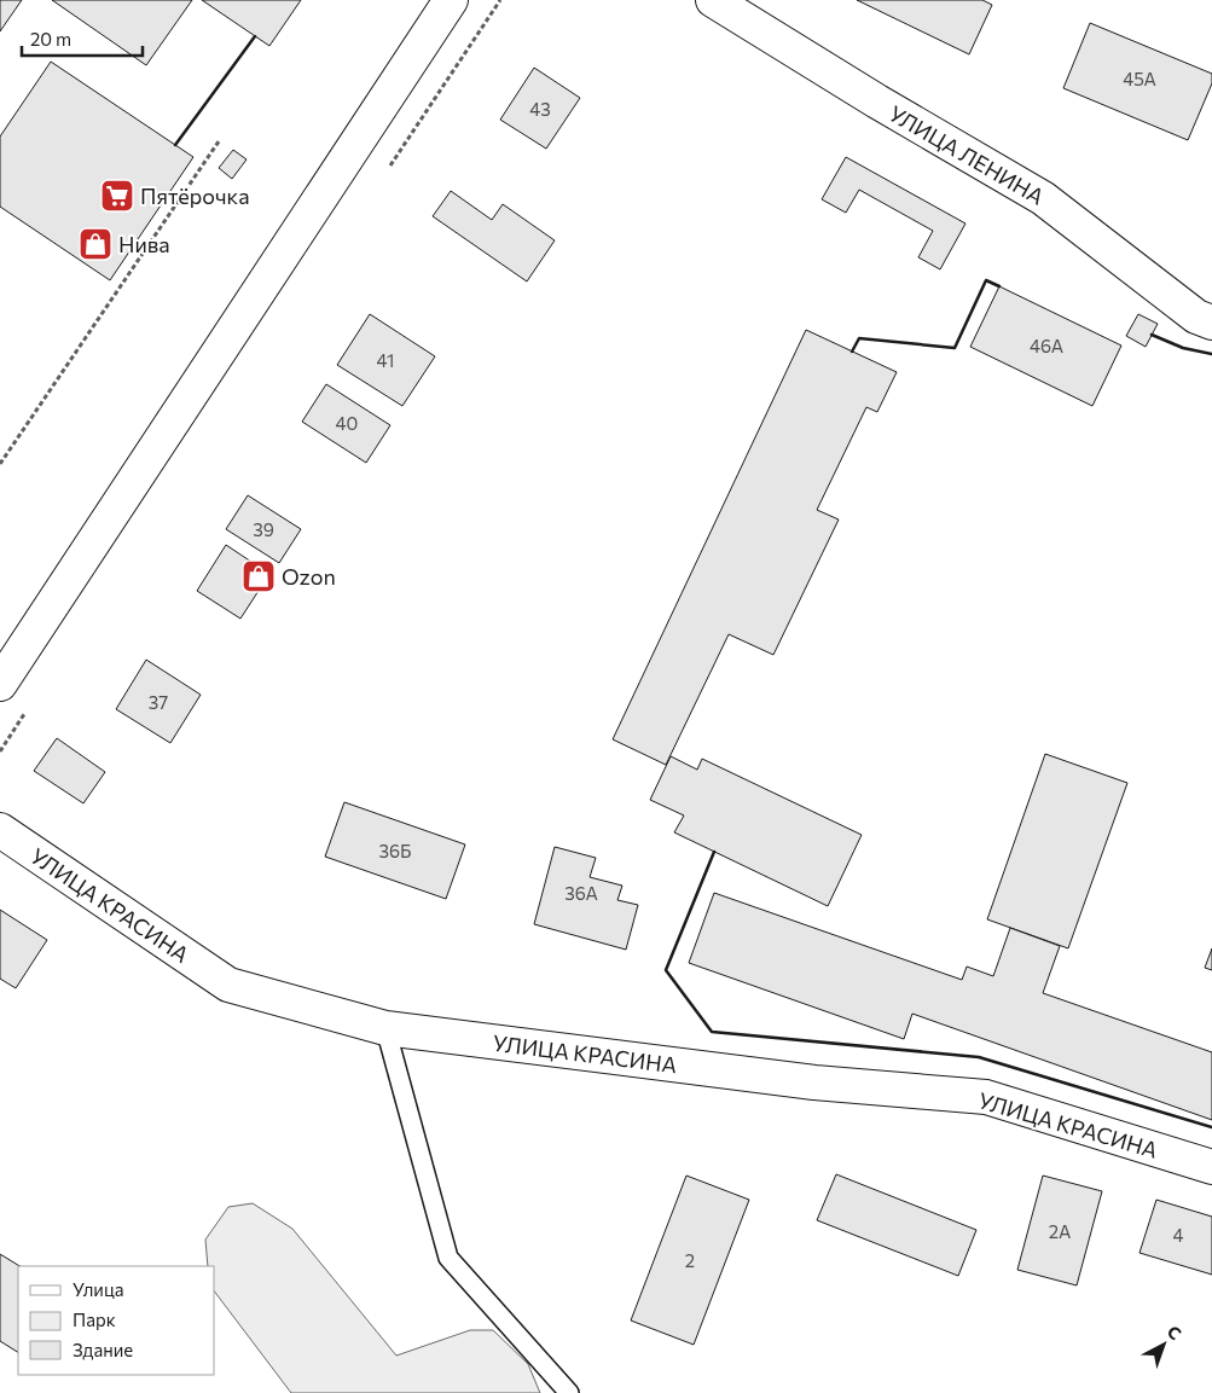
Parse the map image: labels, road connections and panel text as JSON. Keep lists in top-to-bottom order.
{
  "streets": {
    "street": ["УЛИЦА ЛЕНИНА", "УЛИЦА КРАСИНА"]
  },
  "places": {
    "supermarket": ["Пятёрочка"],
    "shop": ["Нива", "Ozon"]
  },
  "house_numbers": [
    "45А",
    "43",
    "46А",
    "41",
    "40",
    "39",
    "37",
    "36Б",
    "36А",
    "2А",
    "4",
    "2"
  ],
  "legend": ["Улица", "Парк", "Здание"],
  "scale_bar": "20 m",
  "north": "top right"
}
